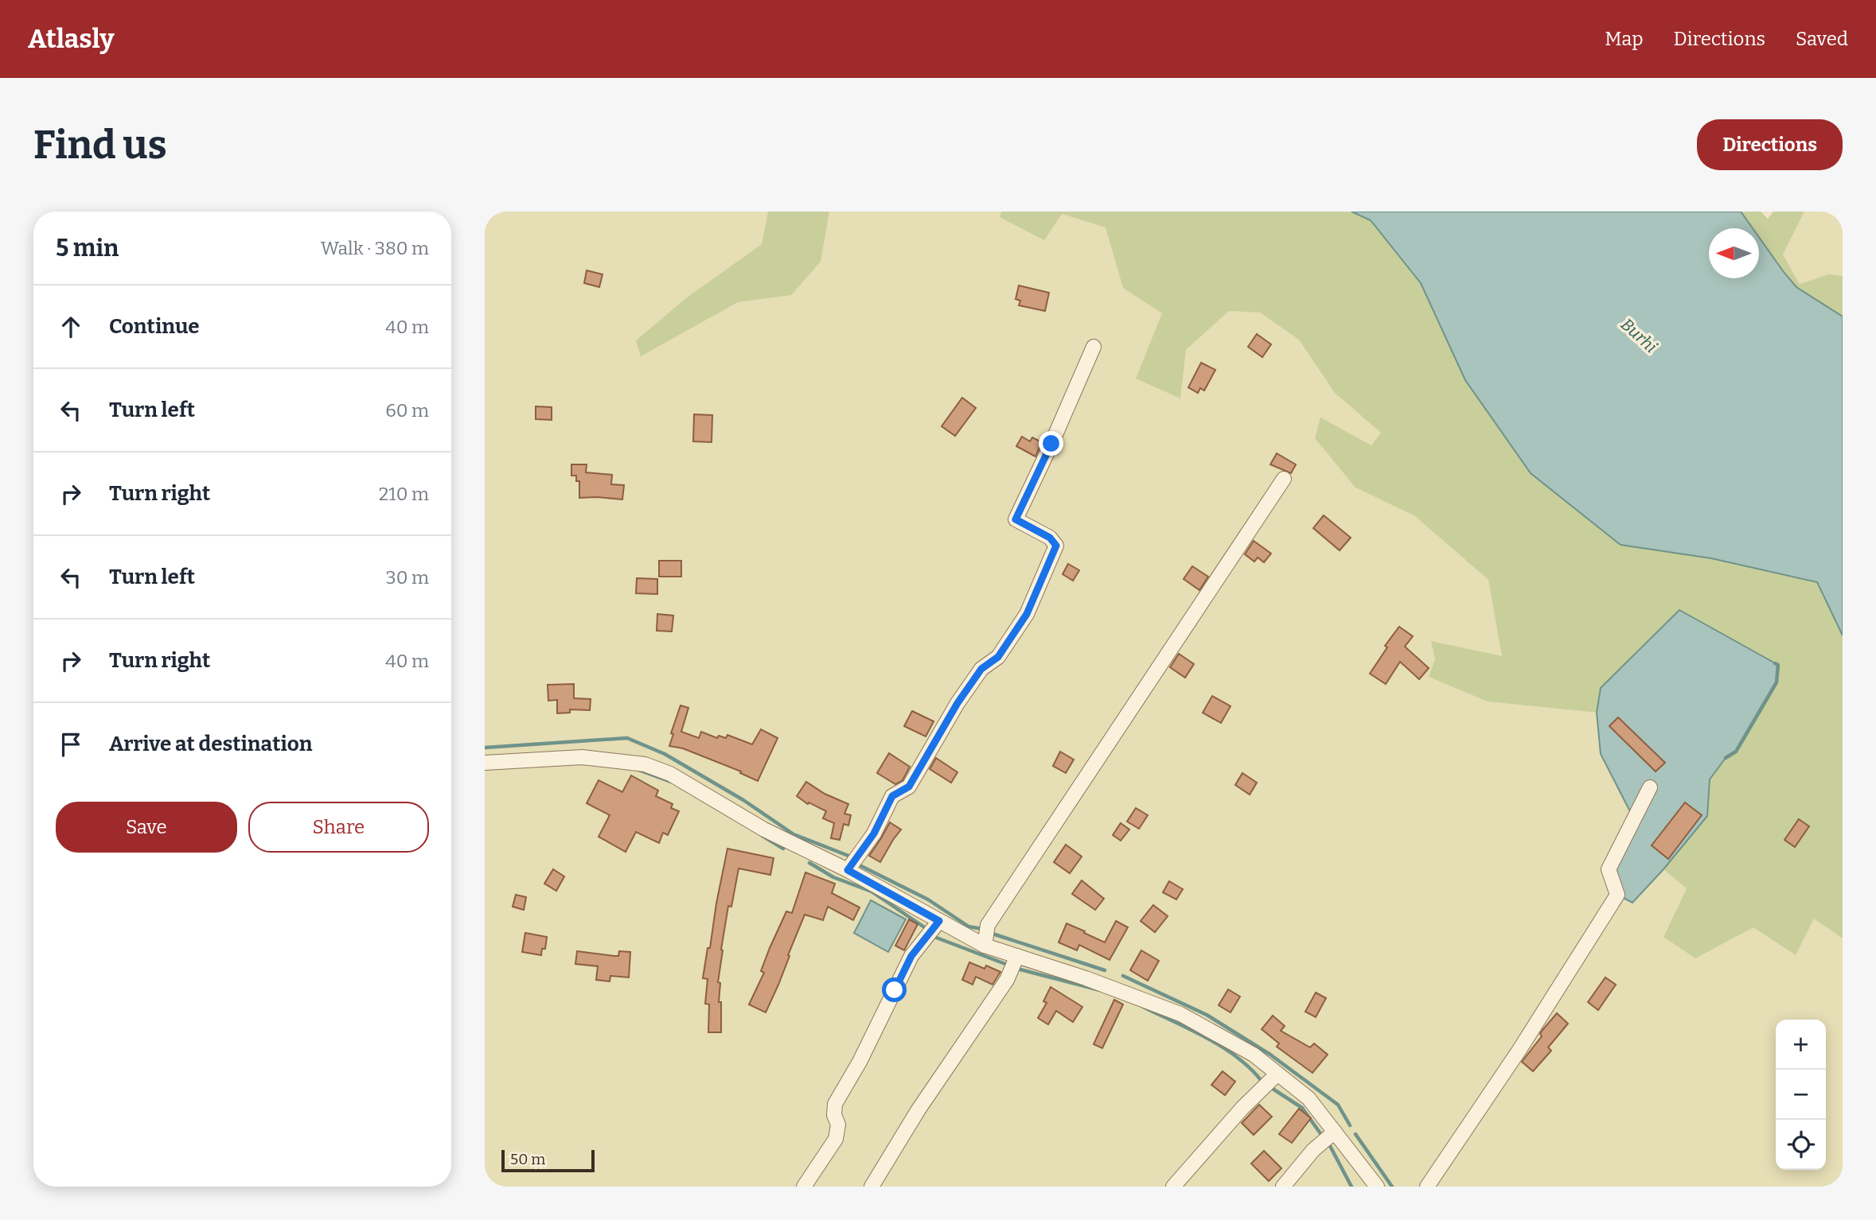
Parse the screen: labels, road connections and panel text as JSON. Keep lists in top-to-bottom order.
{
  "water": ["Burhi"],
  "scale_bar": "50 m",
  "north": "left",
  "page": {
    "header": "Atlasly",
    "nav": ["Map", "Directions", "Saved"],
    "buttons": [
      "Directions",
      ["Save", "Share"]
    ],
    "title": "Find us",
    "heading": ["5 min", "Walk · 380 m"],
    "list": [
      ["Continue", "40 m"],
      ["Turn left", "60 m"],
      ["Turn right", "210 m"],
      ["Turn left", "30 m"],
      ["Turn right", "40 m"],
      "Arrive at destination"
    ],
    "map_buttons": ["+", "−"],
    "scale": "50 m"
  }
}
